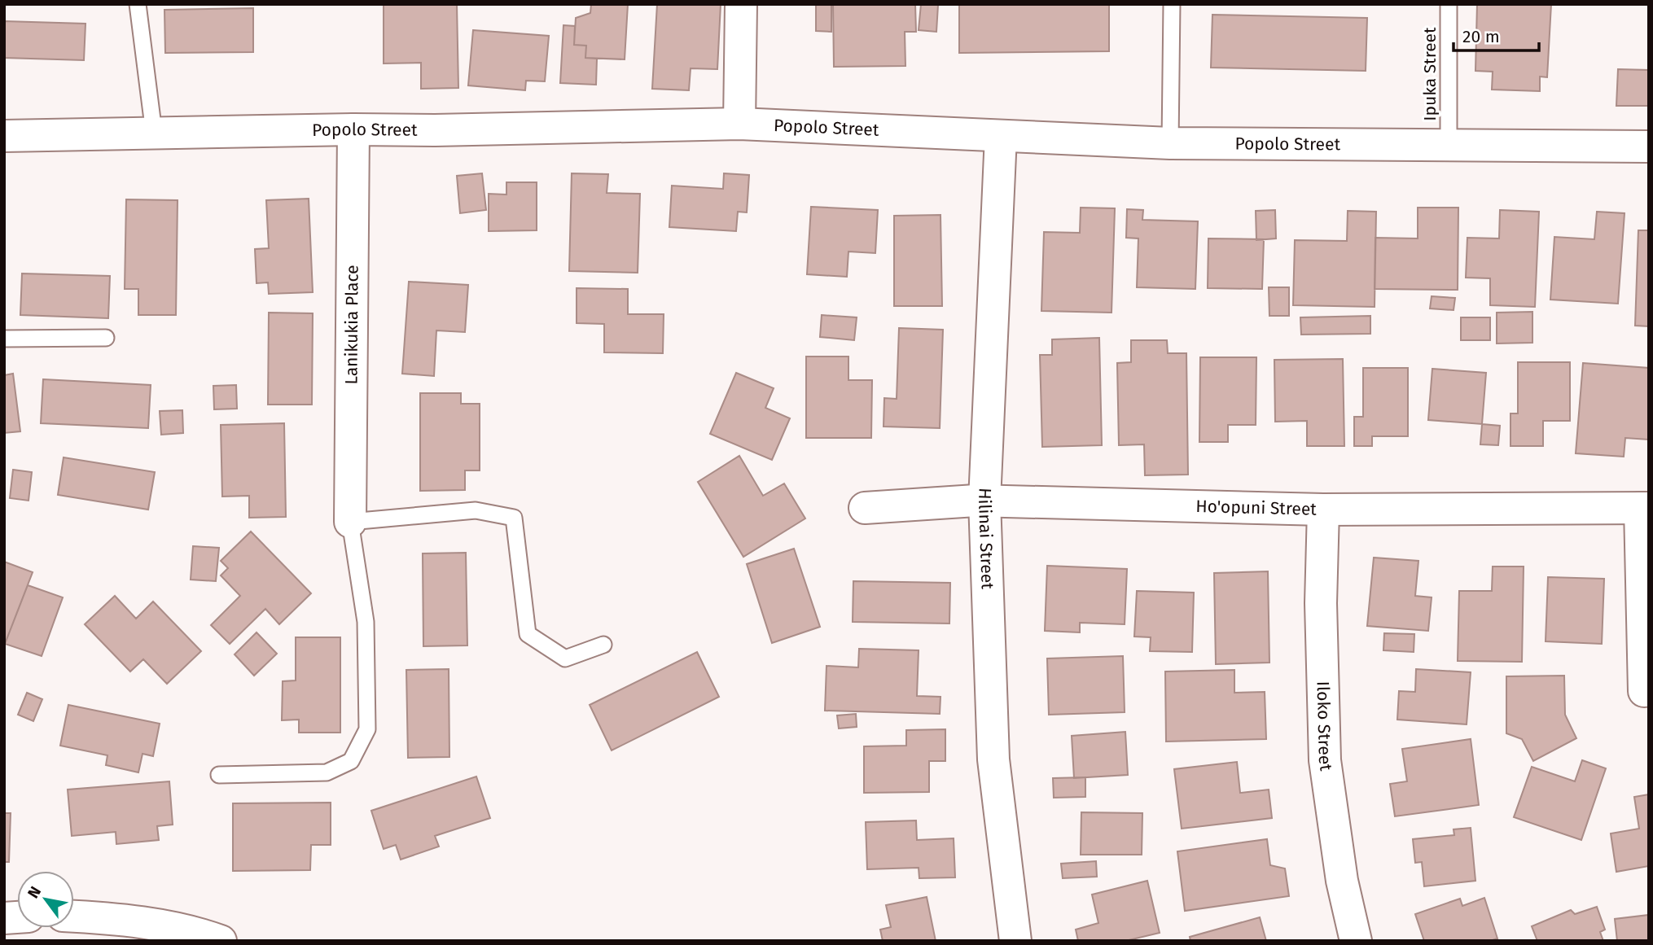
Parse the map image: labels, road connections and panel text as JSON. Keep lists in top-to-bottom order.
{
  "streets": {
    "street": [
      "Popolo Street",
      "Lanikukia Place",
      "Ho'opuni Street",
      "Hilinai Street",
      "Iloko Street"
    ],
    "lane": ["Ipuka Street"]
  },
  "crossings": [
    ["Ipuka Street", "Popolo Street"],
    ["Popolo Street", "Lanikukia Place"],
    ["Popolo Street", "Hilinai Street"],
    ["Ho'opuni Street", "Hilinai Street"],
    ["Ho'opuni Street", "Iloko Street"]
  ],
  "scale_bar": "20 m",
  "north": "top left"
}
